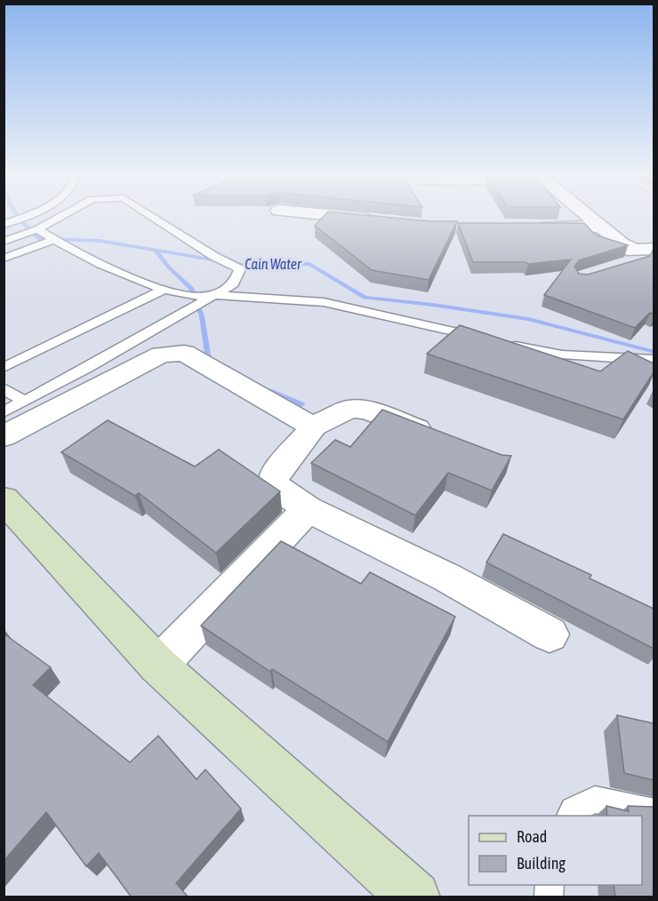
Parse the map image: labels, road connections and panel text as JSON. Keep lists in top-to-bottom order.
{
  "water": ["Cain Water"],
  "legend": ["Road", "Building"]
}
